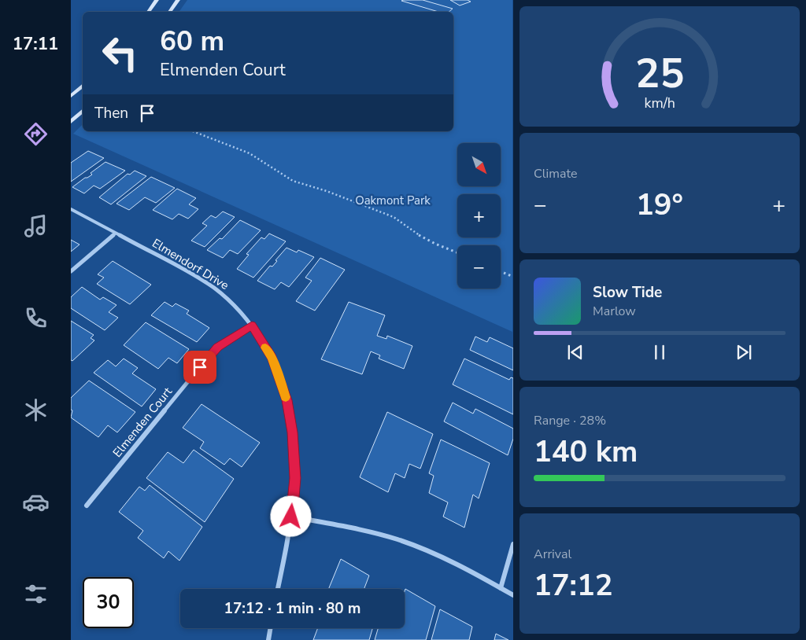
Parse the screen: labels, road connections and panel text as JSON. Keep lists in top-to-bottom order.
{
  "streets": {
    "street": ["Elmendorf Drive", "Elmenden Court"]
  },
  "crossings": [
    ["Elmendorf Drive", "Elmenden Court"]
  ],
  "parks": ["Oakmont Park"],
  "north": "bottom right",
  "page": {
    "tabs": "17:11",
    "turn": ["60 m", "Elmenden Court"],
    "then": "Then",
    "tile": [
      "Climate",
      ["Range · 28%", "140 km"],
      ["Arrival", "17:12"]
    ],
    "map_buttons": ["+", "−"],
    "heat": ["−", "19°", "+"],
    "song": ["Slow Tide", "Marlow"],
    "limit": "30",
    "trip": "17:12 · 1 min · 80 m",
    "gauge": ["25", "km/h"]
  }
}
